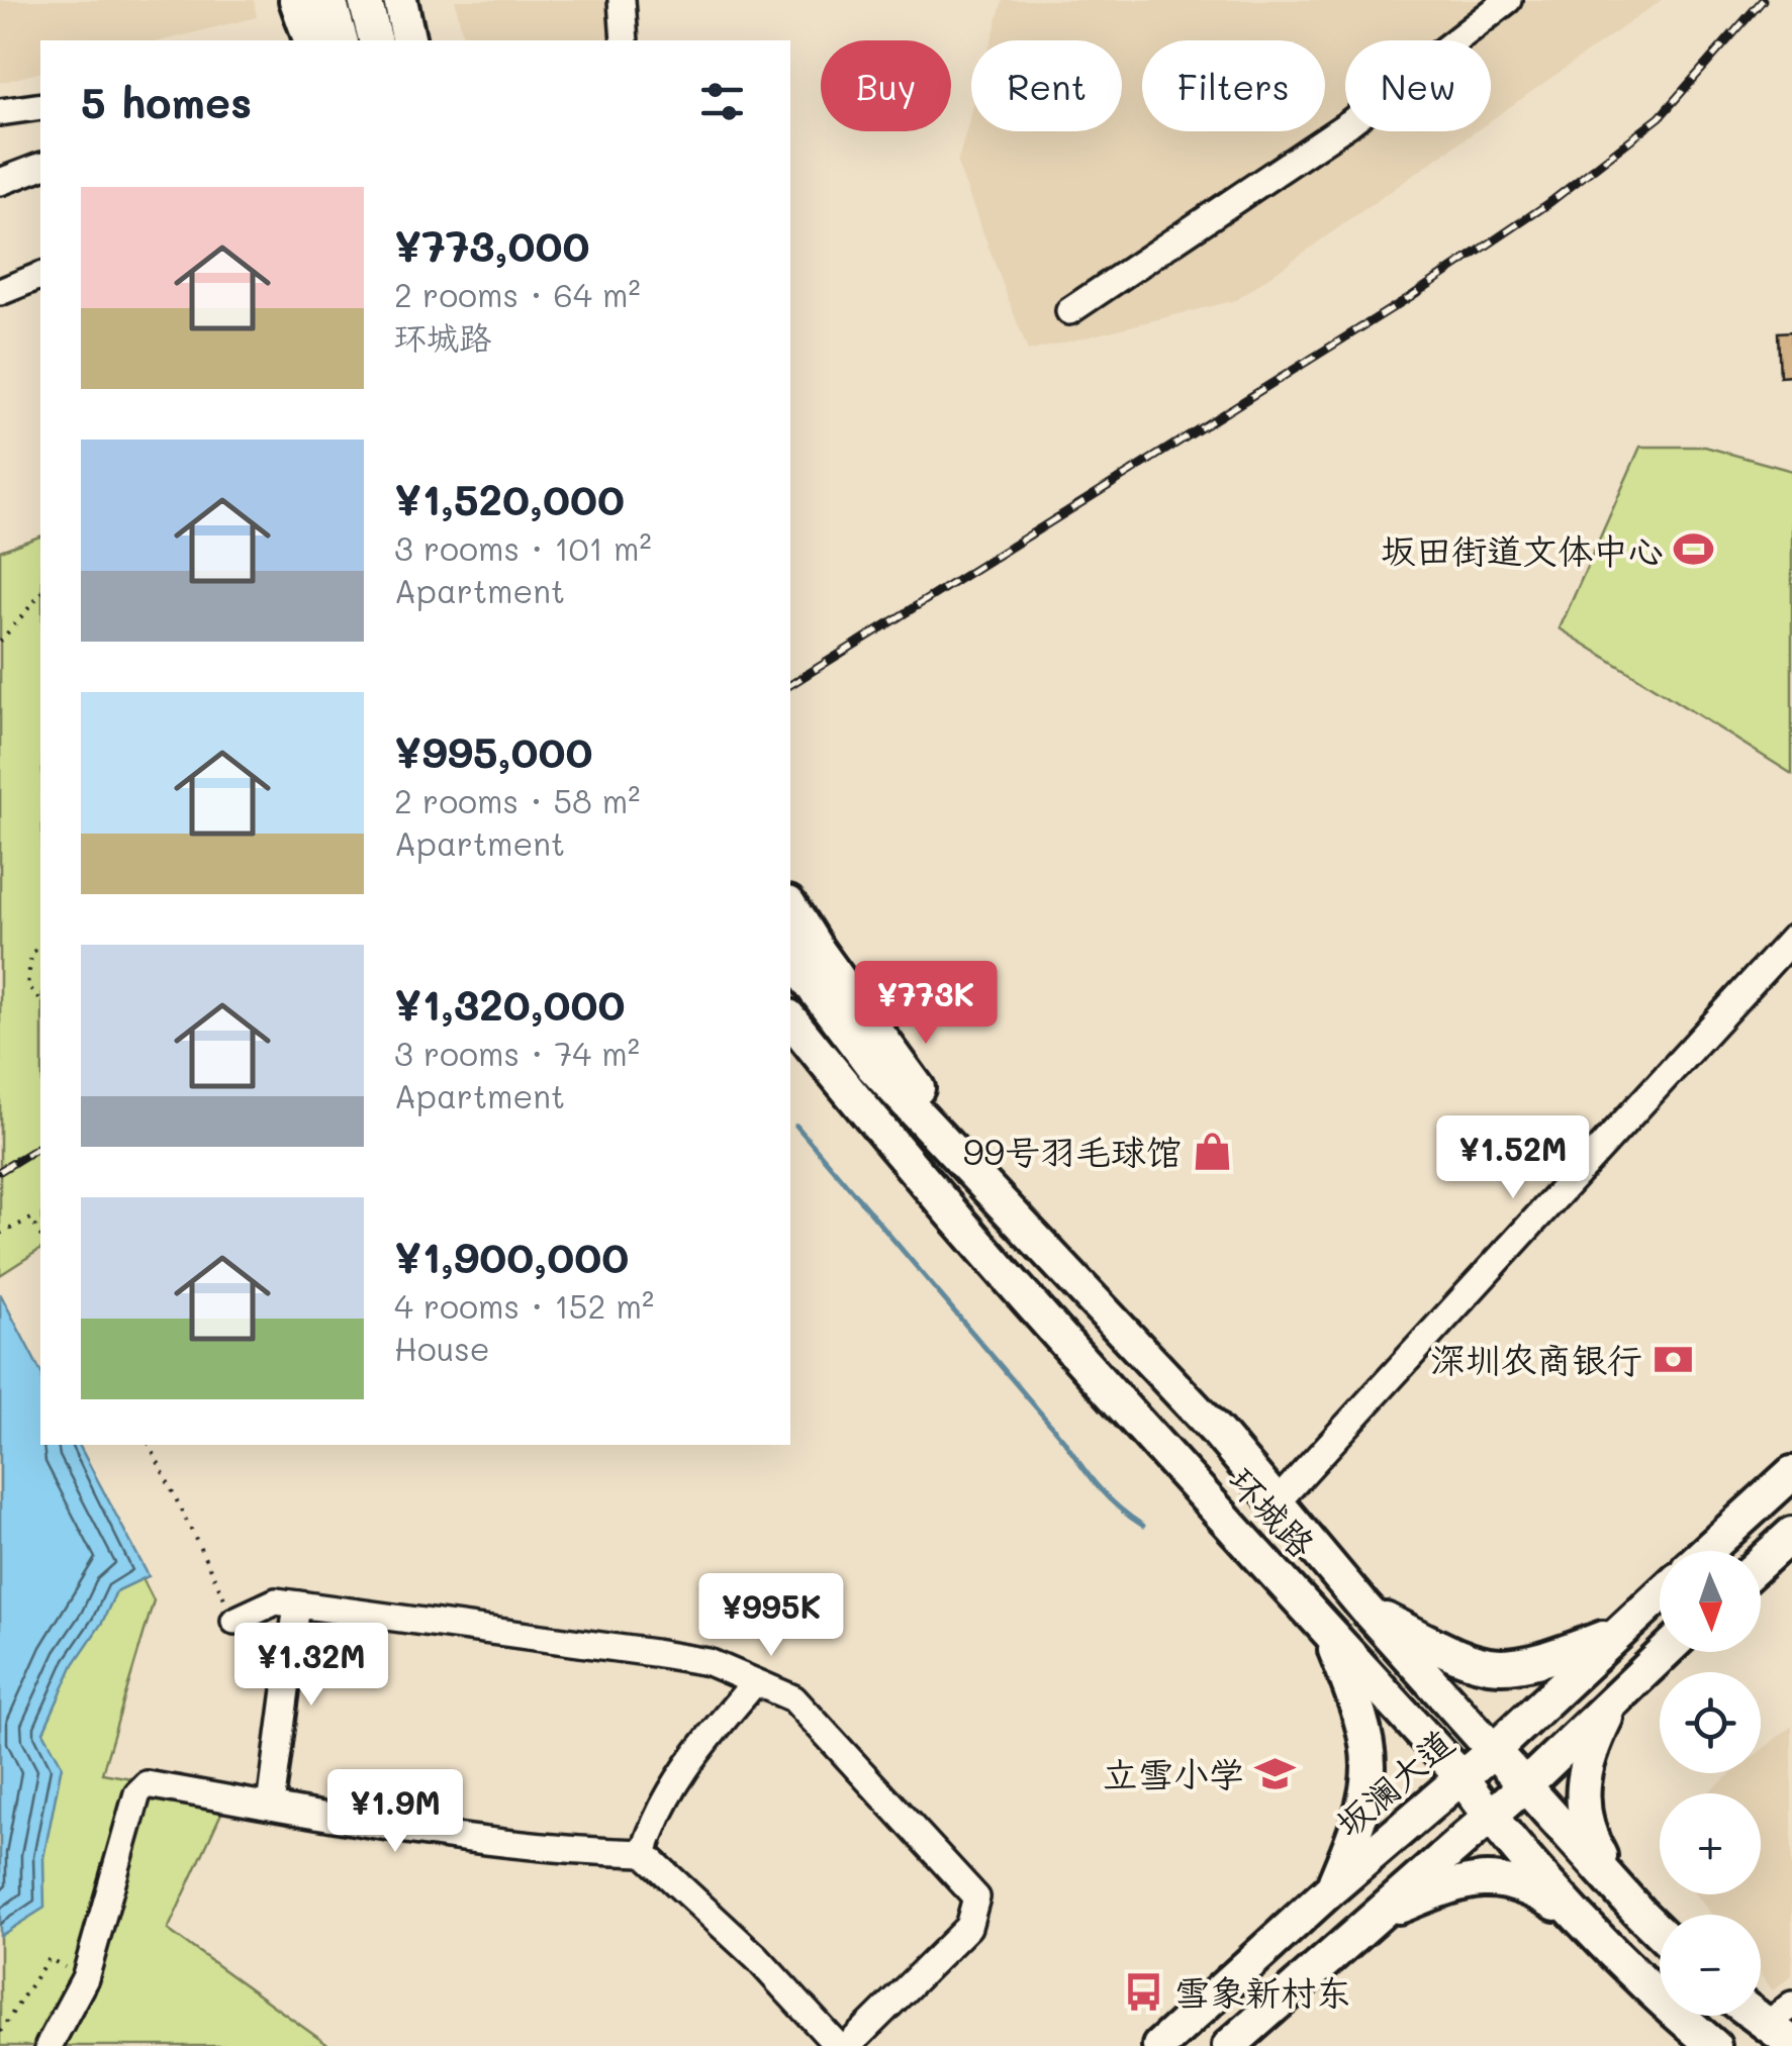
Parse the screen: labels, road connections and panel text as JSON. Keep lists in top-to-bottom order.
{
  "streets": {
    "main road": ["环城路", "坂澜大道"]
  },
  "crossings": [
    ["环城路", "坂澜大道"]
  ],
  "places": {
    "sports": ["坂田街道文体中心"],
    "shop": ["99号羽毛球馆"],
    "bank": ["深圳农商银行"],
    "school or university": ["立雪小学"],
    "bus stop": ["雪象新村东"]
  },
  "north": "bottom",
  "page": {
    "chip": [
      "Buy",
      "Rent",
      "Filters",
      "New"
    ],
    "heading": "5 homes",
    "list": [
      {
        "name": "¥773,000",
        "note": "2 rooms · 64 m² · 环城路"
      },
      {
        "name": "¥1,520,000",
        "note": "3 rooms · 101 m² · Apartment"
      },
      {
        "name": "¥995,000",
        "note": "2 rooms · 58 m² · Apartment"
      },
      {
        "name": "¥1,320,000",
        "note": "3 rooms · 74 m² · Apartment"
      },
      {
        "name": "¥1,900,000",
        "note": "4 rooms · 152 m² · House"
      }
    ],
    "price": [
      "¥773K",
      "¥1.52M",
      "¥995K",
      "¥1.32M",
      "¥1.9M"
    ],
    "map_buttons": ["+", "−"]
  }
}
